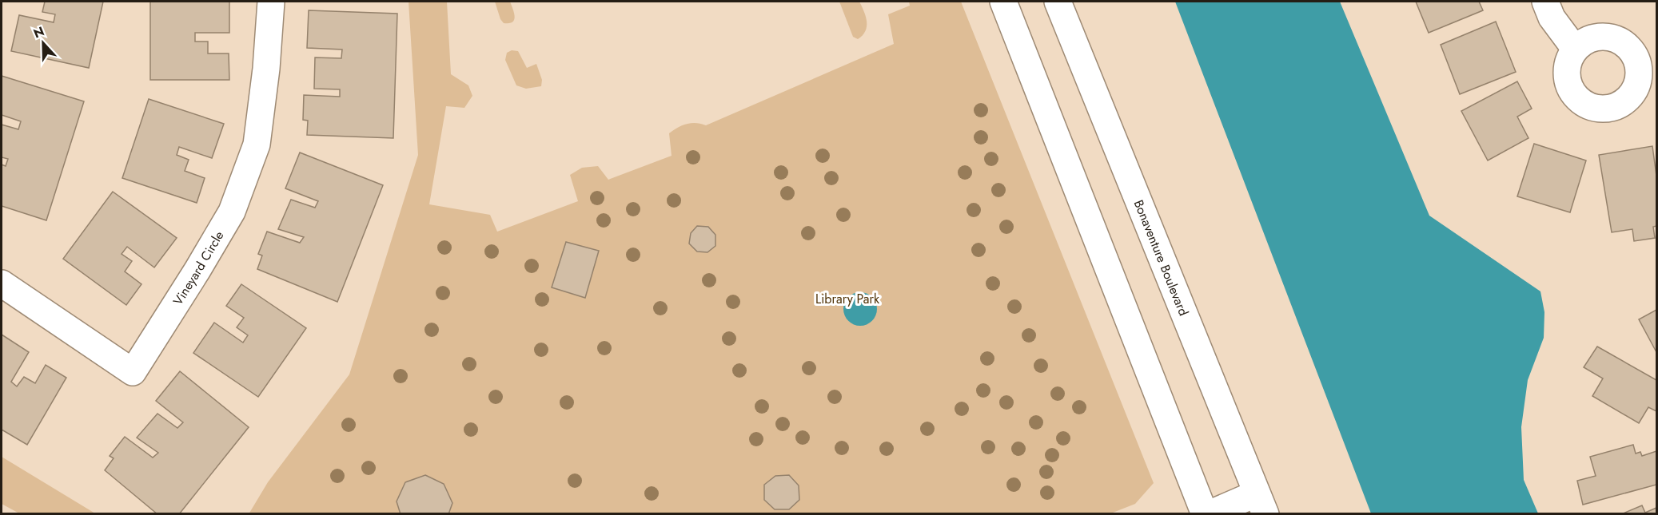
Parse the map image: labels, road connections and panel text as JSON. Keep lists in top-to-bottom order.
{
  "streets": {
    "main road": ["Bonaventure Boulevard", "Vineyard Circle"]
  },
  "parks": ["Library Park"],
  "north": "top"
}
